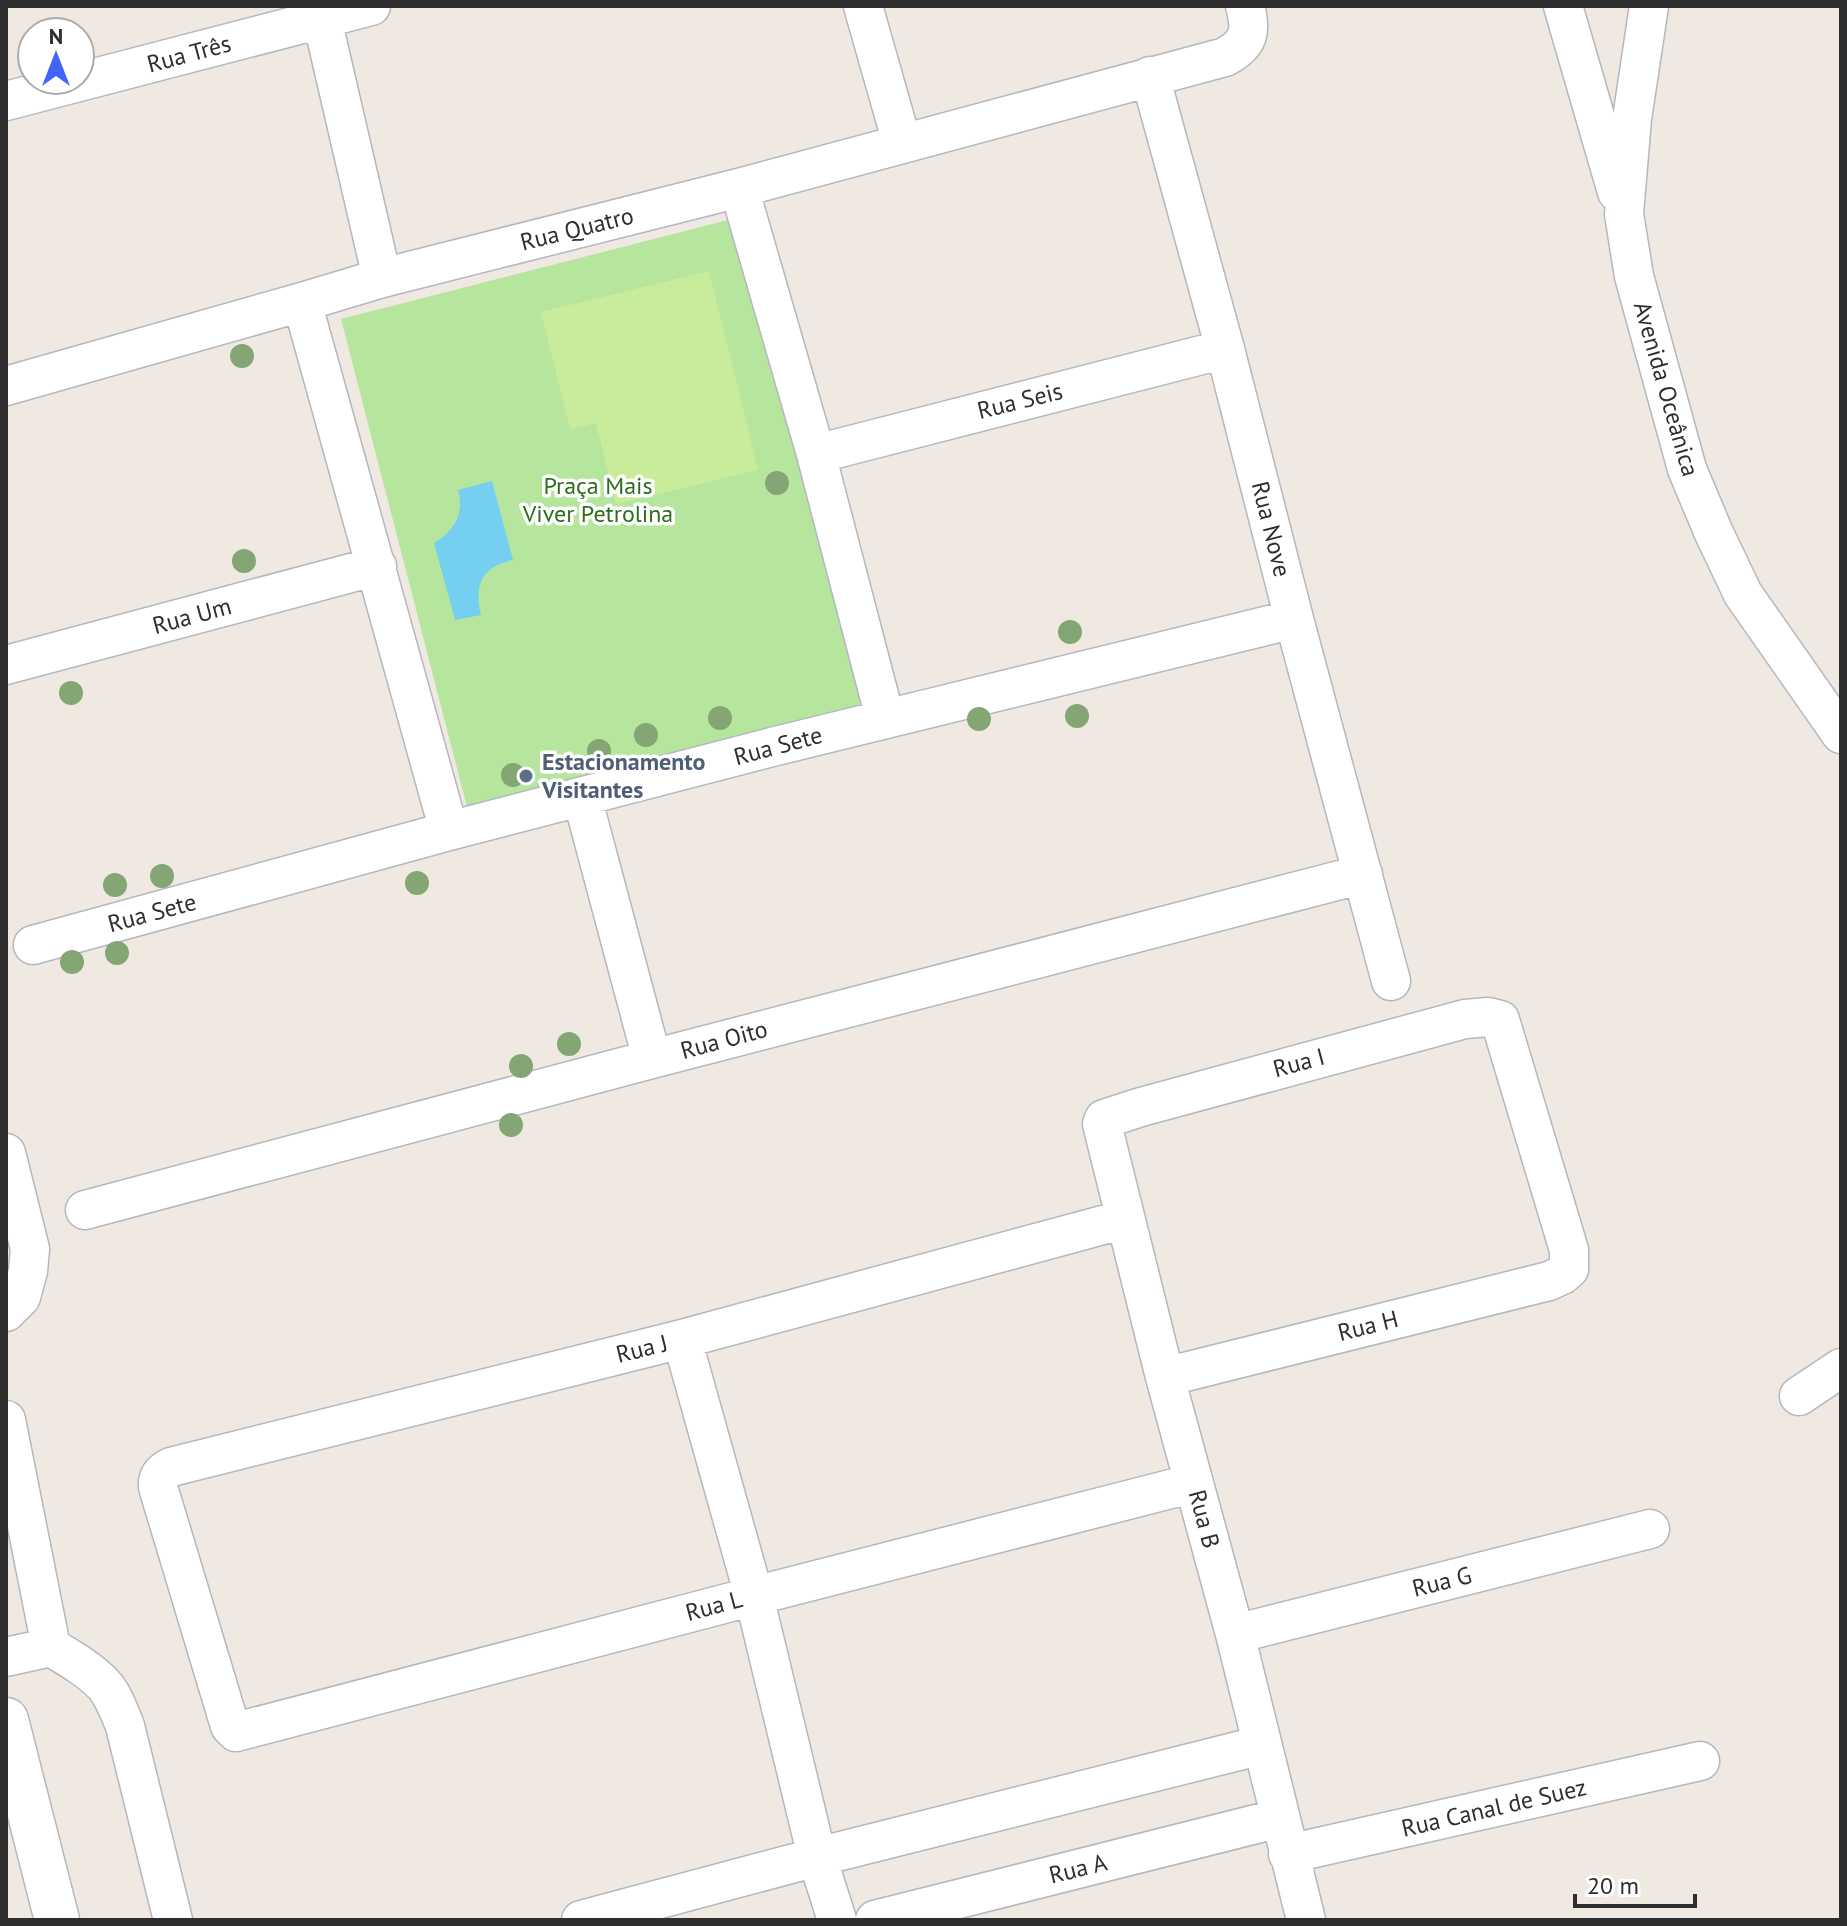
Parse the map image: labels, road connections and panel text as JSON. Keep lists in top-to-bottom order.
{
  "streets": {
    "street": [
      "Rua Três",
      "Rua Quatro",
      "Avenida Oceânica",
      "Rua Seis",
      "Rua Nove",
      "Rua Um",
      "Rua Sete",
      "Rua Oito",
      "Rua I",
      "Rua H",
      "Rua J",
      "Rua B",
      "Rua G",
      "Rua L",
      "Rua Canal de Suez",
      "Rua A"
    ]
  },
  "crossings": [
    ["Rua Quatro", "Rua Nove"],
    ["Rua Seis", "Rua Nove"],
    ["Rua Nove", "Rua Sete"],
    ["Rua Nove", "Rua Oito"],
    ["Rua I", "Rua H"],
    ["Rua I", "Rua B"],
    ["Rua H", "Rua B"],
    ["Rua J", "Rua B"],
    ["Rua J", "Rua L"],
    ["Rua B", "Rua G"],
    ["Rua B", "Rua L"],
    ["Rua B", "Rua Canal de Suez"],
    ["Rua B", "Rua A"],
    ["Rua Canal de Suez", "Rua A"]
  ],
  "parks": ["Praça Mais Viver Petrolina"],
  "places": ["Estacionamento Visitantes"],
  "scale_bar": "20 m",
  "north": "top"
}
